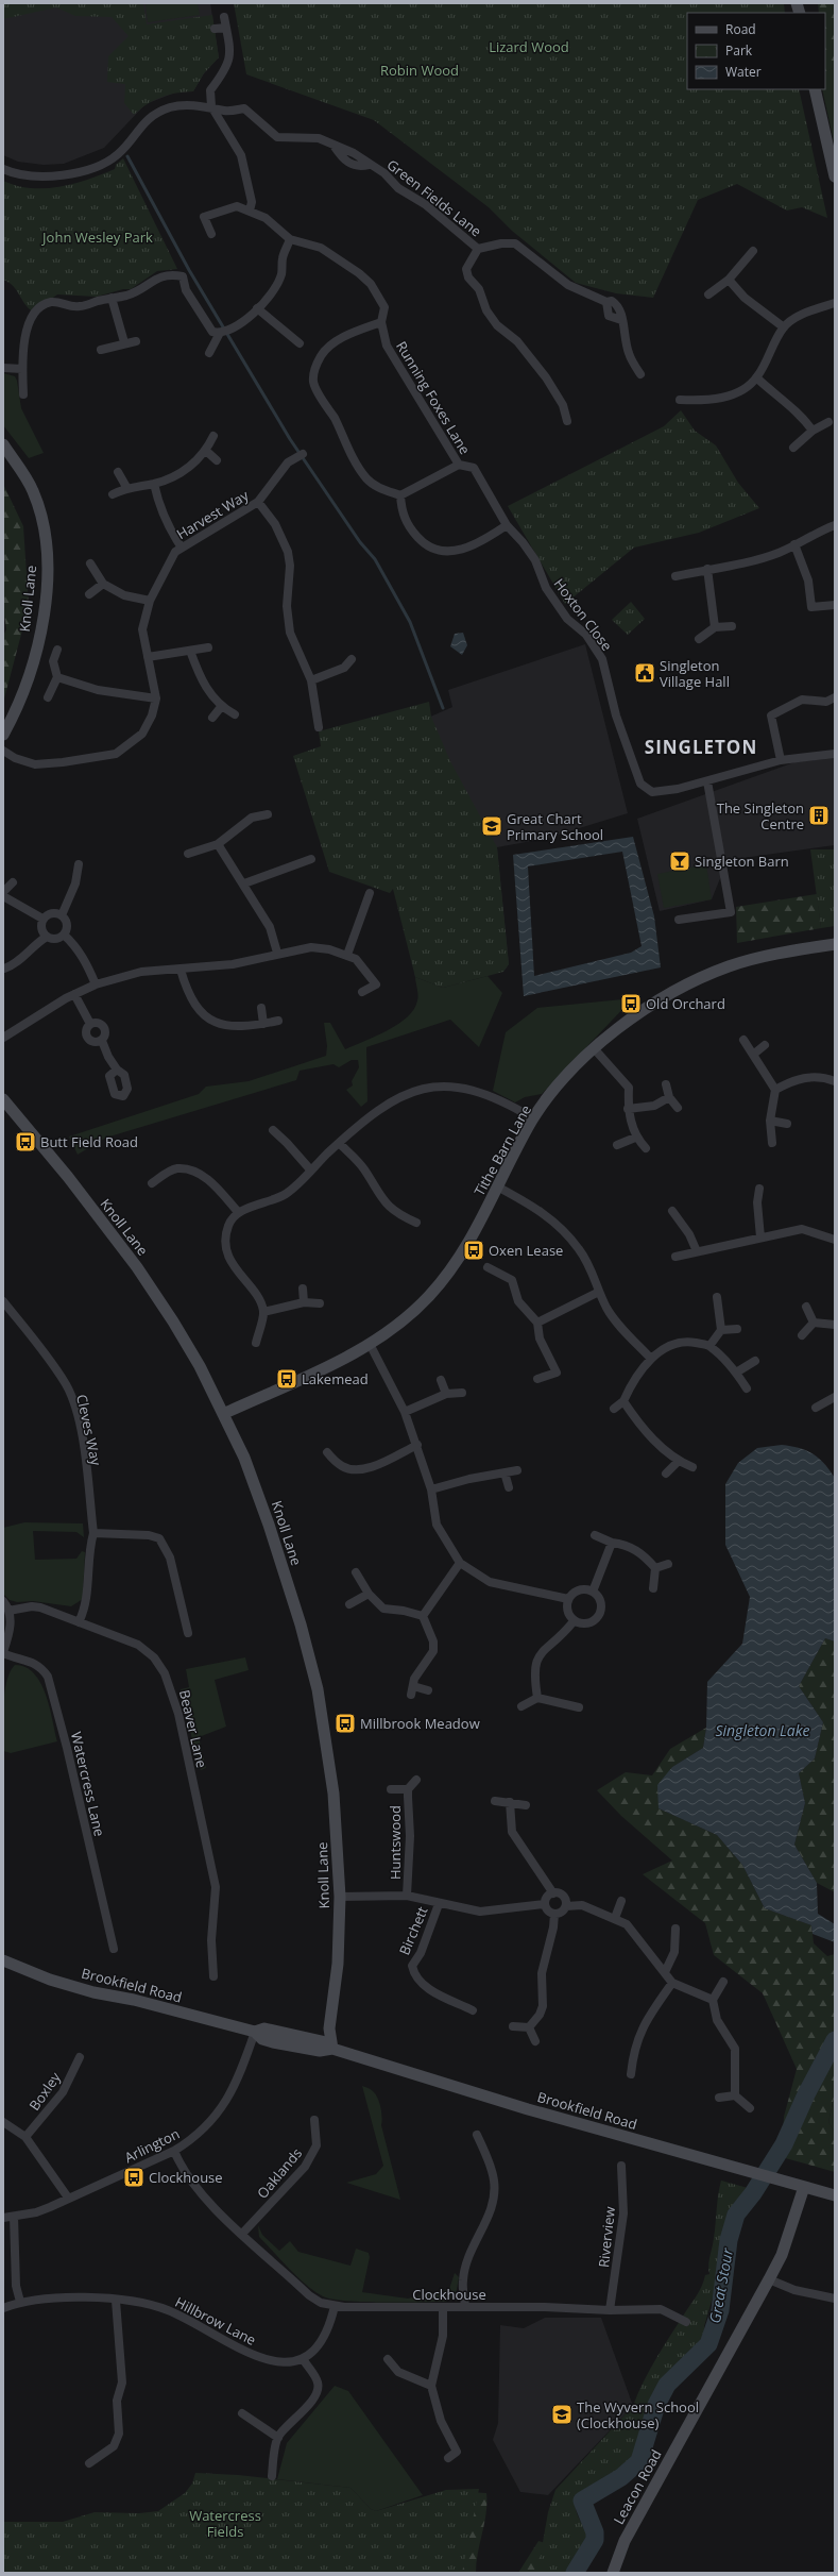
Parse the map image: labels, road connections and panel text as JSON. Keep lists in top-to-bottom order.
{
  "streets": {
    "street": [
      "Green Fields Lane",
      "Running Foxes Lane",
      "Harvest Way",
      "Knoll Lane",
      "Hoxton Close",
      "Tithe Barn Lane",
      "Cleves Way",
      "Beaver Lane",
      "Watercress Lane",
      "Huntswood",
      "Birchett",
      "Brookfield Road",
      "Boxley",
      "Arlington",
      "Oaklands",
      "Riverview",
      "Clockhouse",
      "Hillbrow Lane",
      "Leacon Road"
    ]
  },
  "crossings": [
    ["Running Foxes Lane", "Hoxton Close"],
    ["Knoll Lane", "Tithe Barn Lane"],
    ["Knoll Lane", "Brookfield Road"],
    ["Cleves Way", "Beaver Lane"],
    ["Brookfield Road", "Arlington"],
    ["Brookfield Road", "Leacon Road"],
    ["Arlington", "Clockhouse"],
    ["Oaklands", "Clockhouse"],
    ["Riverview", "Clockhouse"]
  ],
  "districts": ["SINGLETON"],
  "water": ["Singleton Lake", "Great Stour"],
  "parks": [
    "Lizard Wood",
    "Robin Wood",
    "John Wesley Park",
    "Watercress Fields"
  ],
  "places": {
    "public building": ["Singleton Village Hall"],
    "building": ["The Singleton Centre"],
    "school or university": ["Great Chart Primary School", "The Wyvern School (Clockhouse)"],
    "bar": ["Singleton Barn"],
    "bus stop": [
      "Old Orchard",
      "Butt Field Road",
      "Oxen Lease",
      "Lakemead",
      "Millbrook Meadow",
      "Clockhouse"
    ]
  },
  "legend": ["Road", "Park", "Water"]
}
